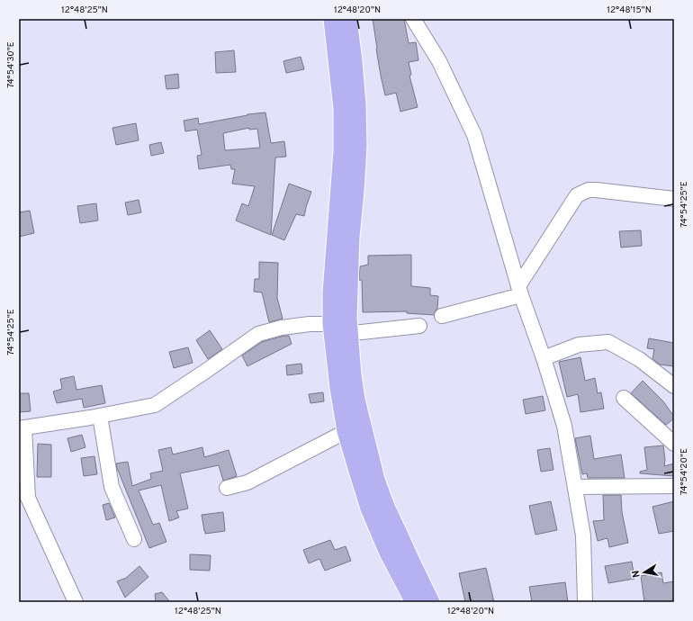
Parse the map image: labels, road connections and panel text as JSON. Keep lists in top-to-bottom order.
{
  "north": "left",
  "coordinates": [
    "12°48'25\"N",
    "12°48'20\"N",
    "12°48'15\"N",
    "74°54'30\"E",
    "74°54'25\"E",
    "74°54'20\"E"
  ]
}
